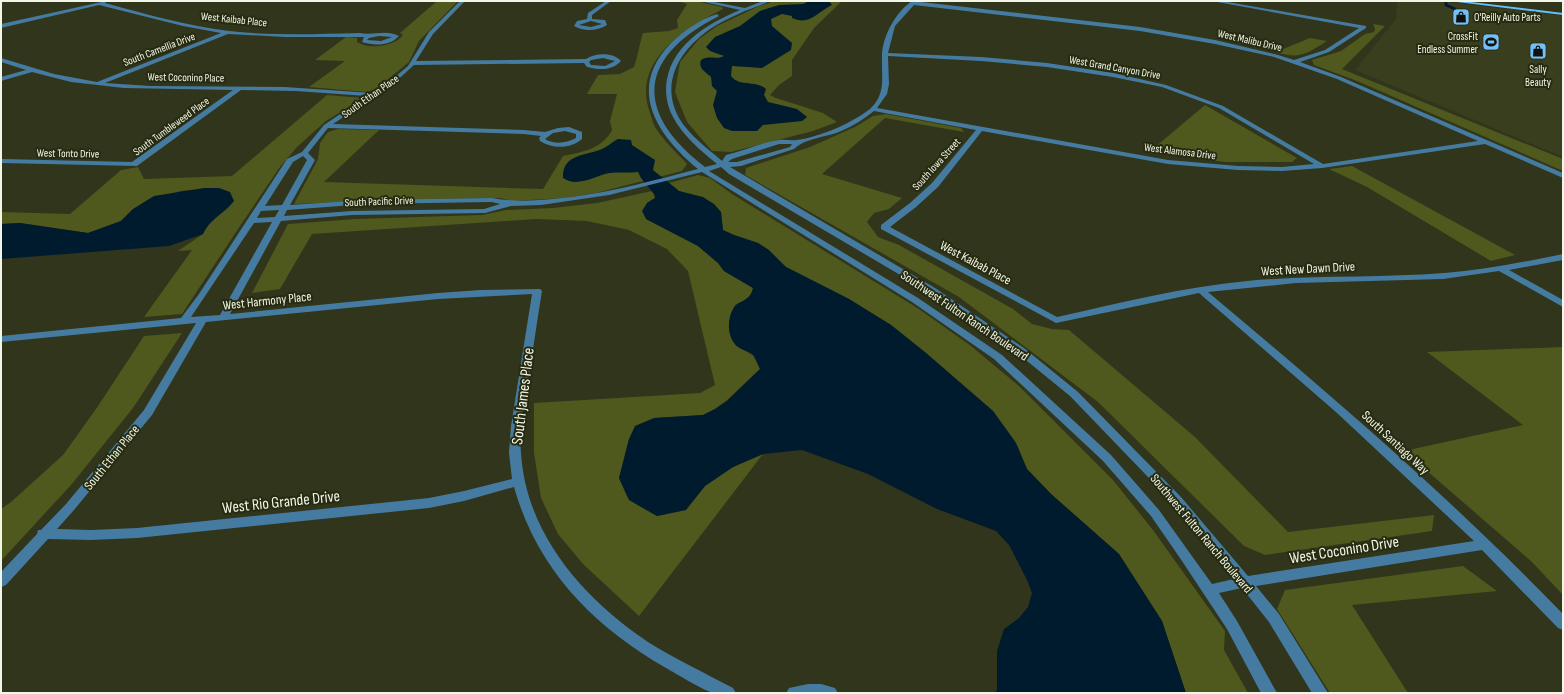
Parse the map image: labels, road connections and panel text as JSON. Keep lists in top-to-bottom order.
{
  "streets": {
    "street": [
      "West Kaibab Place",
      "West Malibu Drive",
      "South Camellia Drive",
      "West Grand Canyon Drive",
      "West Coconino Place",
      "South Ethan Place",
      "South Tumbleweed Place",
      "West Alamosa Drive",
      "West Tonto Drive",
      "South Iowa Street",
      "South Pacific Drive",
      "West New Dawn Drive",
      "West Harmony Place",
      "Southwest Fulton Ranch Boulevard",
      "South James Place",
      "South Santiago Way",
      "West Rio Grande Drive",
      "West Coconino Drive"
    ]
  },
  "crossings": [
    ["West Kaibab Place", "South Camellia Drive"],
    ["West Kaibab Place", "South Iowa Street"],
    ["West Kaibab Place", "West New Dawn Drive"],
    ["West Malibu Drive", "West Alamosa Drive"],
    ["West Malibu Drive", "South Pacific Drive"],
    ["South Camellia Drive", "West Coconino Place"],
    ["West Grand Canyon Drive", "West Alamosa Drive"],
    ["West Grand Canyon Drive", "South Pacific Drive"],
    ["West Coconino Place", "South Ethan Place"],
    ["West Coconino Place", "South Tumbleweed Place"],
    ["South Ethan Place", "South Pacific Drive"],
    ["South Ethan Place", "West Harmony Place"],
    ["South Ethan Place", "West Rio Grande Drive"],
    ["South Tumbleweed Place", "West Tonto Drive"],
    ["West Alamosa Drive", "South Iowa Street"],
    ["West Alamosa Drive", "South Pacific Drive"],
    ["South Pacific Drive", "Southwest Fulton Ranch Boulevard"],
    ["West New Dawn Drive", "South Santiago Way"],
    ["West Harmony Place", "South James Place"],
    ["Southwest Fulton Ranch Boulevard", "West Coconino Drive"],
    ["South James Place", "West Rio Grande Drive"],
    ["South Santiago Way", "West Coconino Drive"]
  ],
  "places": {
    "shop": ["O'Reilly Auto Parts", "Sally Beauty"],
    "sports": ["CrossFit Endless Summer"]
  }
}
